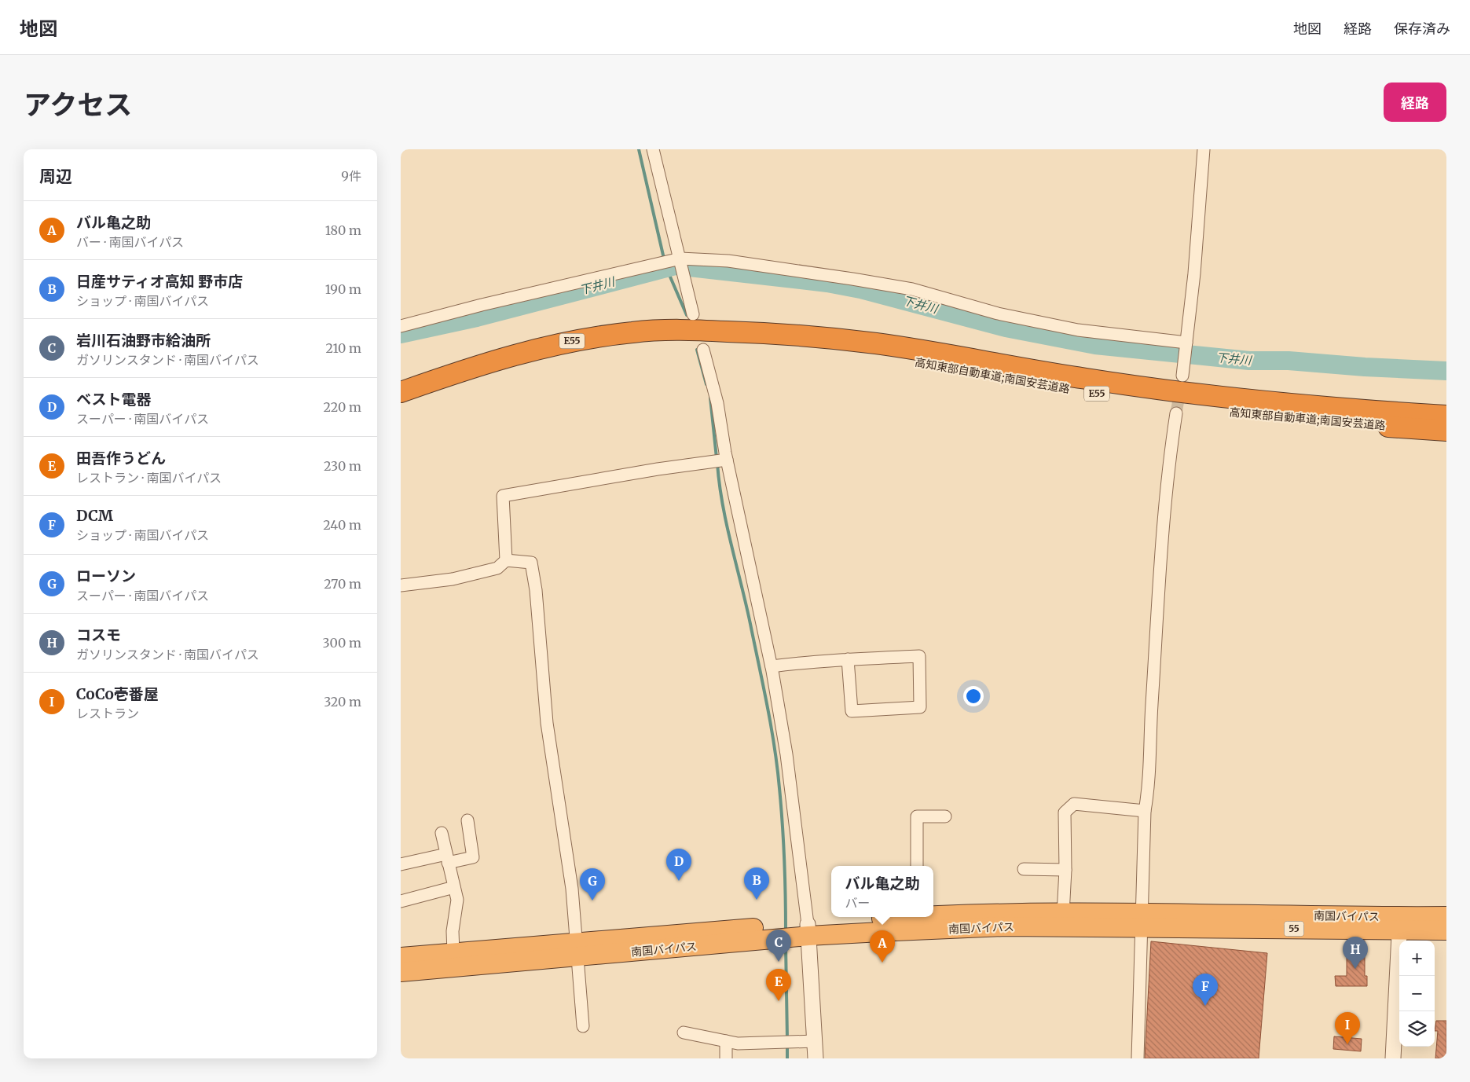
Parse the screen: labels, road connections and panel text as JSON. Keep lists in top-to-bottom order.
{
  "streets": {
    "highway": [
      "E55",
      "高知東部自動車道;南国安芸道路",
      "南国バイパス",
      "55"
    ]
  },
  "water": ["下井川"],
  "page": {
    "header": "地図",
    "nav": ["地図", "経路", "保存済み"],
    "title": "アクセス",
    "buttons": "経路",
    "heading": ["周辺", "9件"],
    "list": [
      {
        "mark": "A",
        "name": "バル亀之助",
        "note": "バー · 南国バイパス",
        "value": "180 m"
      },
      {
        "mark": "B",
        "name": "日産サティオ高知 野市店",
        "note": "ショップ · 南国バイパス",
        "value": "190 m"
      },
      {
        "mark": "C",
        "name": "岩川石油野市給油所",
        "note": "ガソリンスタンド · 南国バイパス",
        "value": "210 m"
      },
      {
        "mark": "D",
        "name": "ベスト電器",
        "note": "スーパー · 南国バイパス",
        "value": "220 m"
      },
      {
        "mark": "E",
        "name": "田吾作うどん",
        "note": "レストラン · 南国バイパス",
        "value": "230 m"
      },
      {
        "mark": "F",
        "name": "DCM",
        "note": "ショップ · 南国バイパス",
        "value": "240 m"
      },
      {
        "mark": "G",
        "name": "ローソン",
        "note": "スーパー · 南国バイパス",
        "value": "270 m"
      },
      {
        "mark": "H",
        "name": "コスモ",
        "note": "ガソリンスタンド · 南国バイパス",
        "value": "300 m"
      },
      {
        "mark": "I",
        "name": "CoCo壱番屋",
        "note": "レストラン",
        "value": "320 m"
      }
    ],
    "pins": [
      "D",
      "B",
      "G",
      "C",
      "A",
      "H",
      "E",
      "F",
      "I"
    ],
    "popup": ["バル亀之助", "バー"],
    "map_buttons": ["+", "−"]
  }
}
